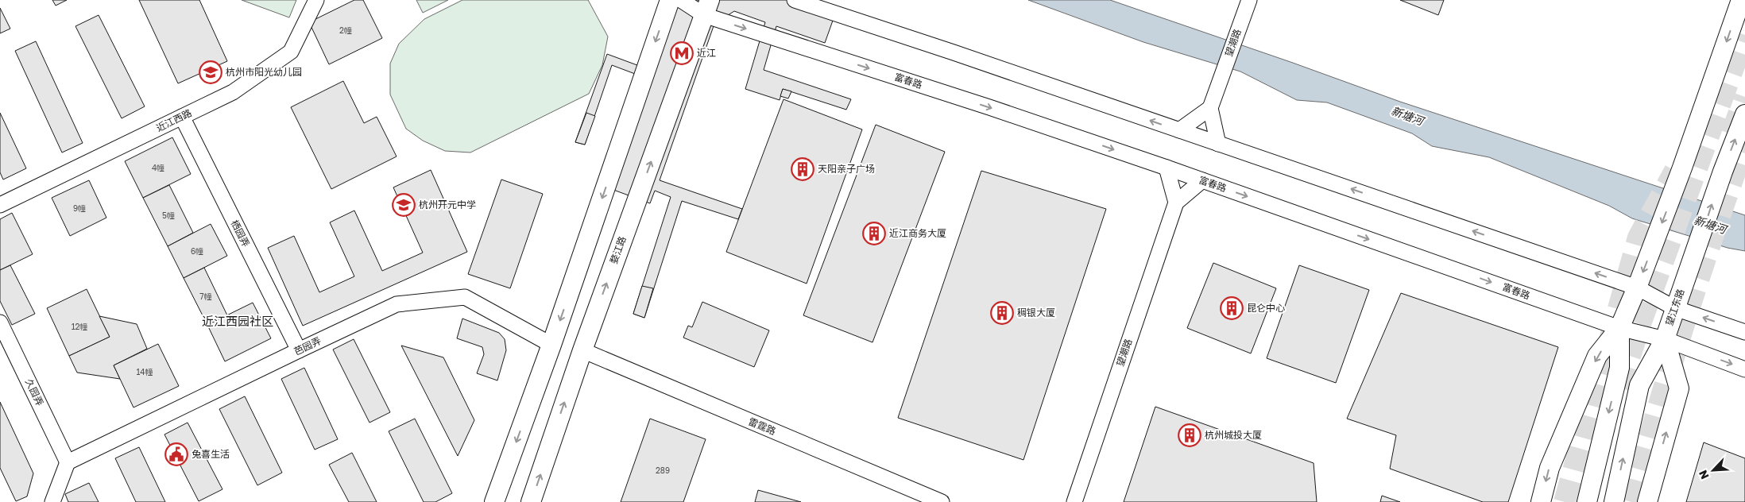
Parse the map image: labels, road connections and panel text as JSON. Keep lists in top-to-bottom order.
{
  "streets": {
    "main road": ["婺江路", "望江东路"],
    "street": [
      "望潮路",
      "富春路",
      "近江西路",
      "栖园弄",
      "芭园弄",
      "久园弄",
      "雷霆路"
    ]
  },
  "crossings": [
    ["望潮路", "富春路"],
    ["富春路", "婺江路"],
    ["富春路", "望江东路"],
    ["近江西路", "栖园弄"],
    ["栖园弄", "芭园弄"],
    ["婺江路", "雷霆路"],
    ["芭园弄", "久园弄"]
  ],
  "districts": ["近江西园社区"],
  "water": ["新塘河"],
  "places": {
    "metro station": ["近江"],
    "school or university": ["杭州市阳光幼儿园", "杭州开元中学"],
    "building": [
      "天阳亲子广场",
      "近江商务大厦",
      "昆仑中心",
      "稠银大厦",
      "杭州城投大厦"
    ],
    "public building": ["兔喜生活"]
  },
  "house_numbers": [
    "2幢",
    "4幢",
    "9幢",
    "5幢",
    "6幢",
    "7幢",
    "12幢",
    "14幢",
    "289"
  ],
  "north": "bottom left"
}
